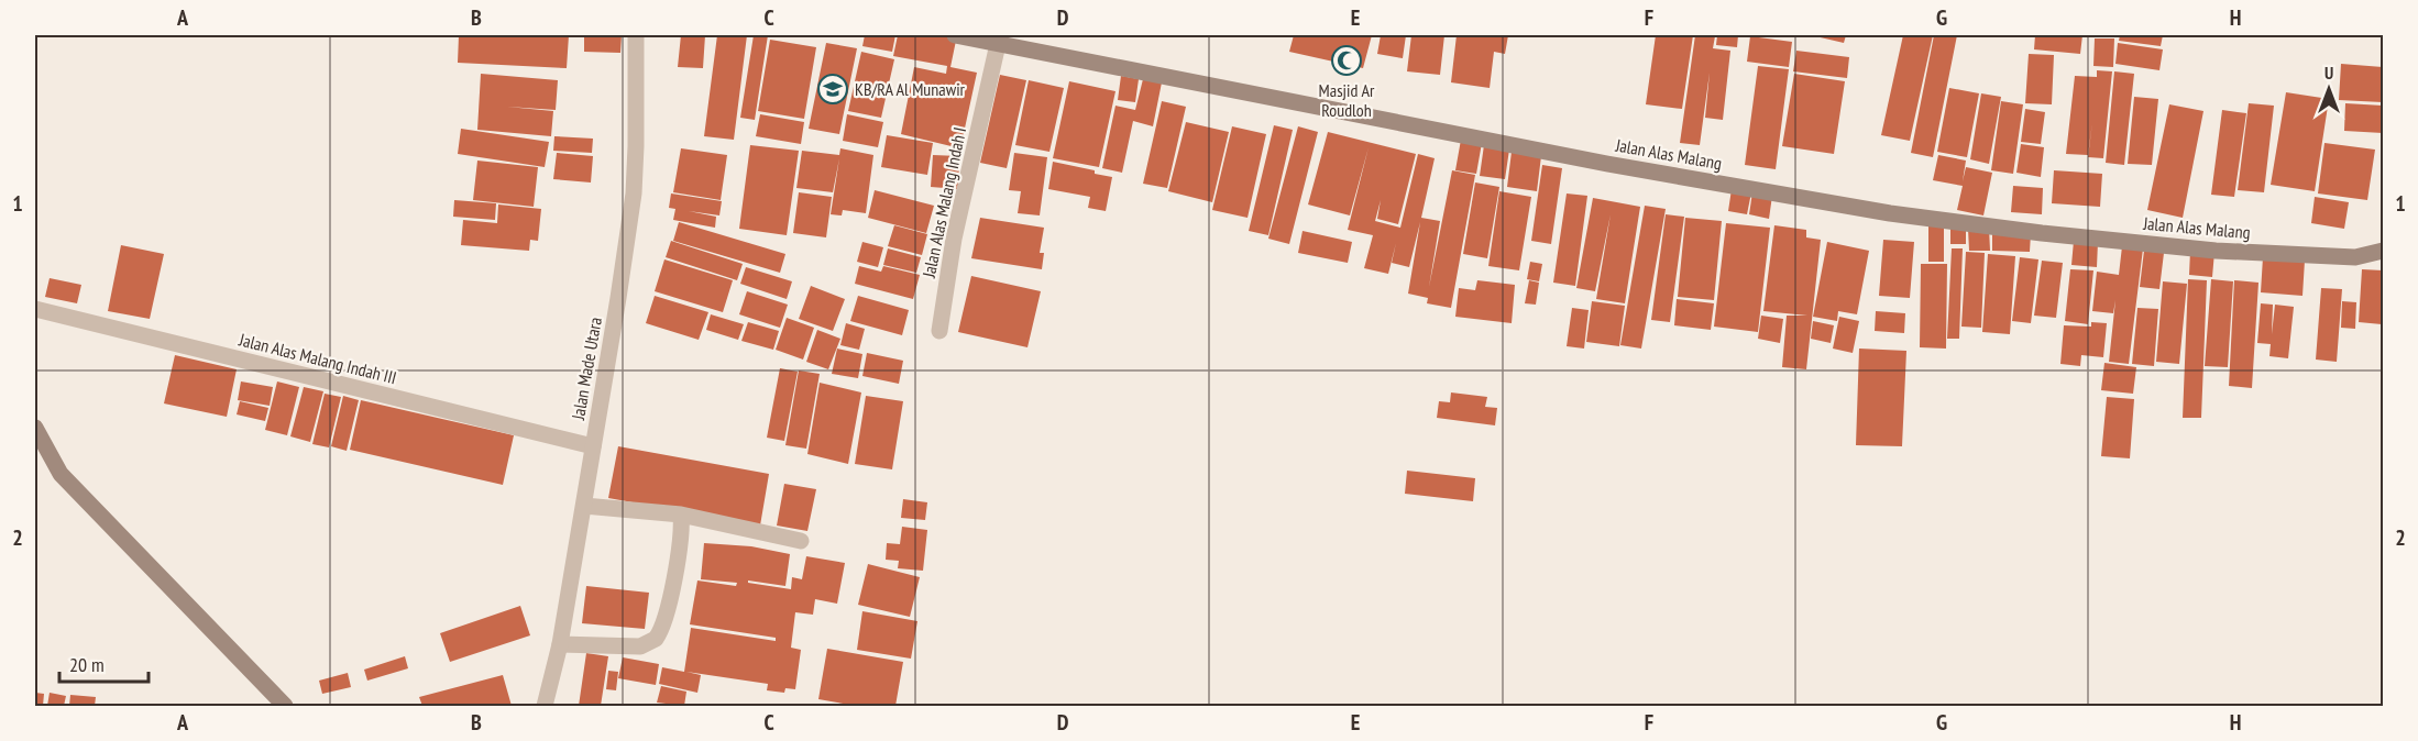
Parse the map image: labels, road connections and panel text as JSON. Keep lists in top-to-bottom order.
{
  "streets": {
    "main road": ["Jalan Alas Malang"],
    "street": ["Jalan Alas Malang Indah I", "Jalan Alas Malang Indah III", "Jalan Made Utara"]
  },
  "crossings": [
    ["Jalan Alas Malang", "Jalan Alas Malang Indah I"],
    ["Jalan Alas Malang Indah III", "Jalan Made Utara"]
  ],
  "places": {
    "mosque": ["Masjid Ar Roudloh"],
    "school or university": ["KB/RA Al Munawir"]
  },
  "scale_bar": "20 m",
  "north": "top",
  "grid": {
    "columns": [
      "A",
      "B",
      "C",
      "D",
      "E",
      "F",
      "G",
      "H"
    ],
    "rows": ["1", "2"]
  }
}
